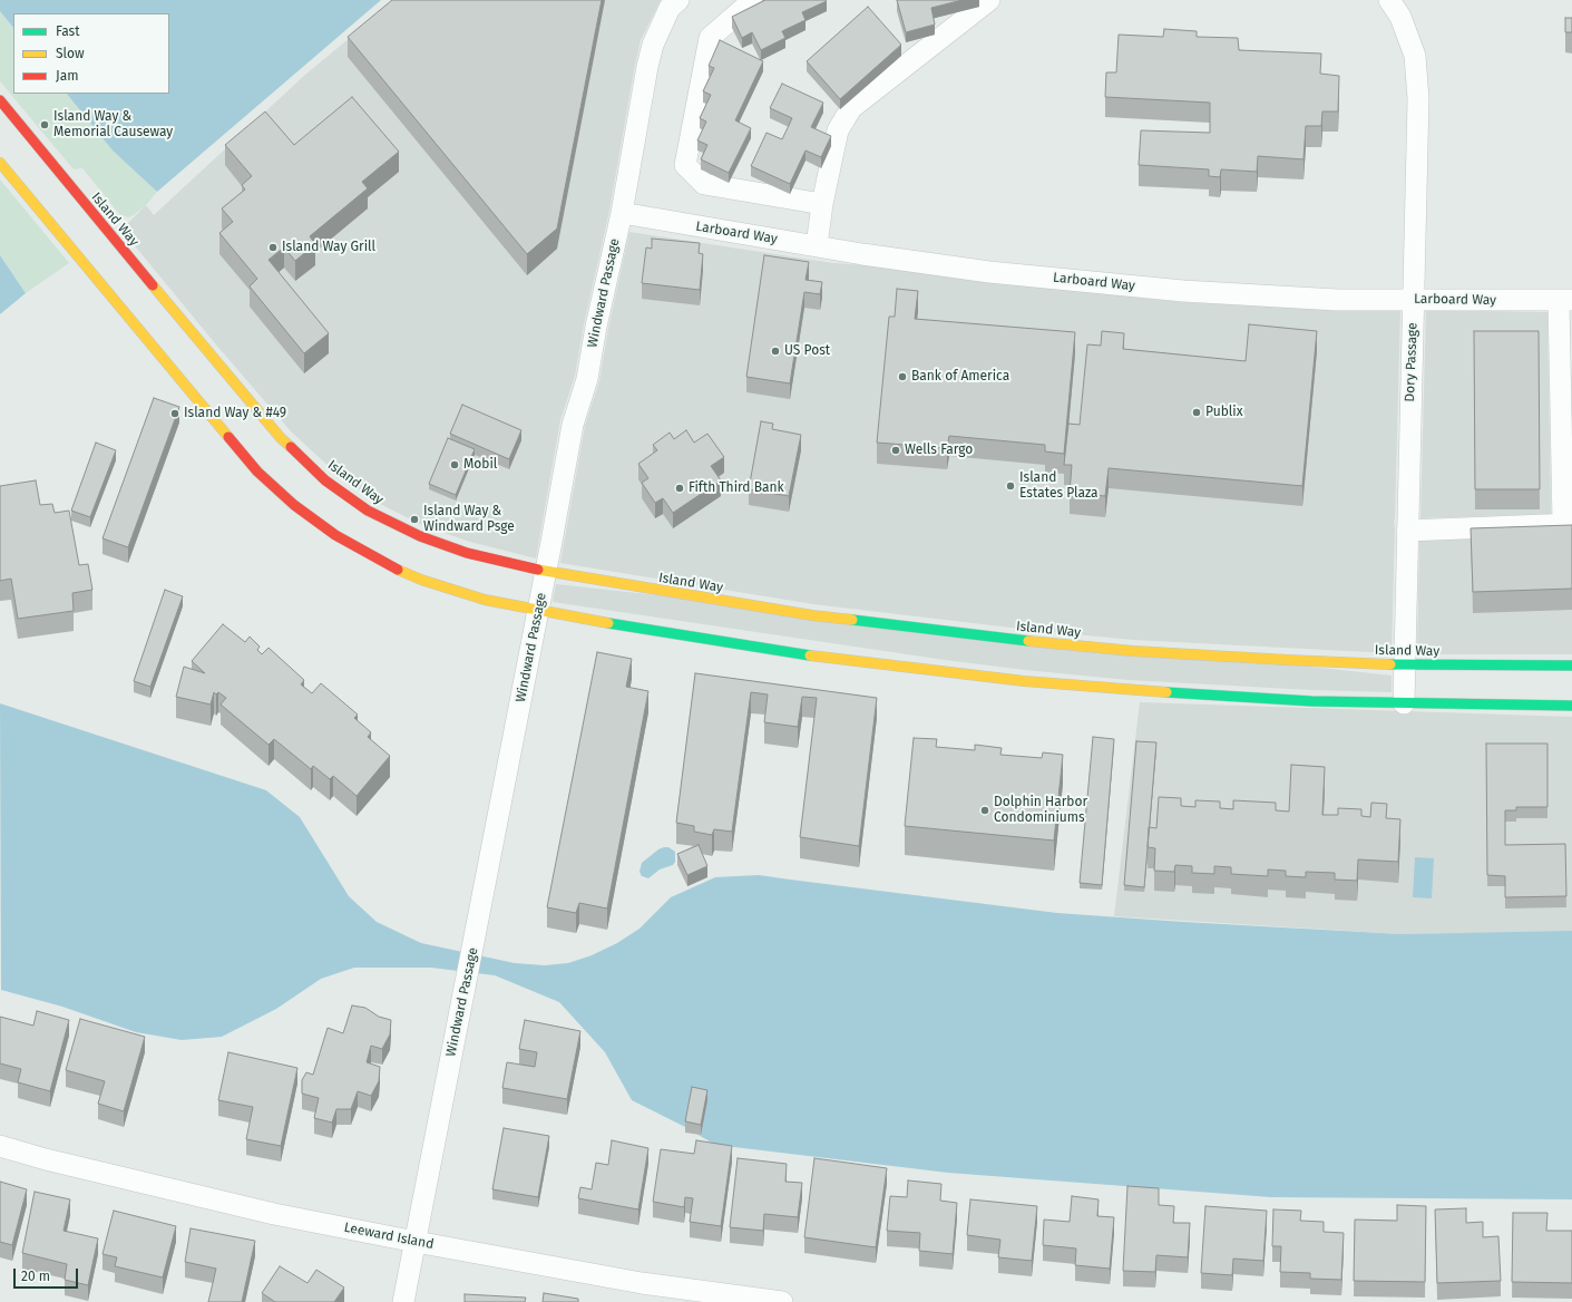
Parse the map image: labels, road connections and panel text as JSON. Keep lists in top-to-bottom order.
{
  "streets": {
    "street": [
      "Island Way",
      "Larboard Way",
      "Windward Passage",
      "Dory Passage",
      "Leeward Island"
    ]
  },
  "crossings": [
    ["Island Way", "Windward Passage"],
    ["Island Way", "Dory Passage"],
    ["Larboard Way", "Windward Passage"],
    ["Larboard Way", "Dory Passage"],
    ["Windward Passage", "Leeward Island"]
  ],
  "places": [
    "Island Way & Memorial Causeway",
    "Island Way Grill",
    "US Post",
    "Bank of America",
    "Publix",
    "Island Way & #49",
    "Wells Fargo",
    "Mobil",
    "Island Estates Plaza",
    "Fifth Third Bank",
    "Island Way & Windward Psge",
    "Dolphin Harbor Condominiums"
  ],
  "legend": ["Fast", "Slow", "Jam"],
  "scale_bar": "20 m"
}
